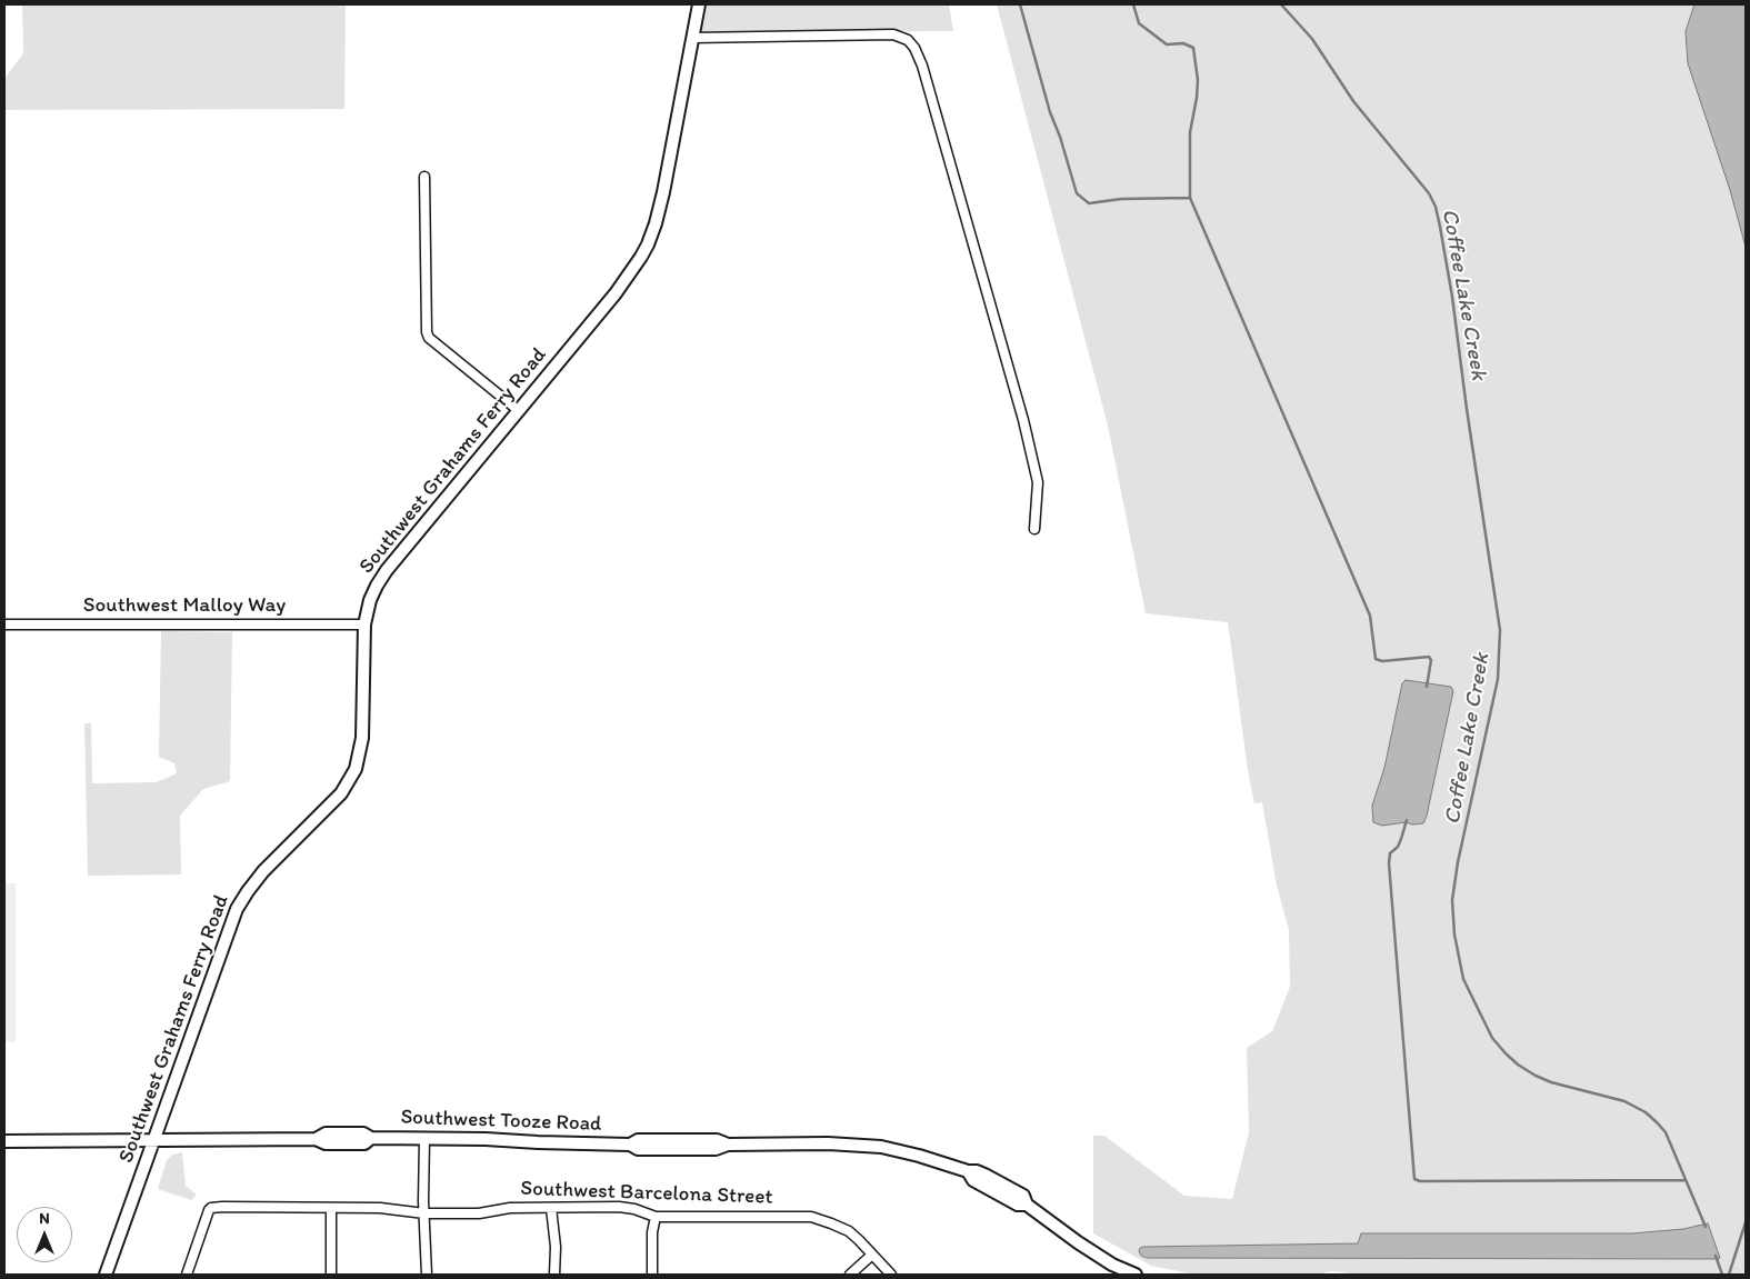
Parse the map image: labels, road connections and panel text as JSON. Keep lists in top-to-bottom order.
{
  "streets": {
    "main road": ["Southwest Grahams Ferry Road", "Southwest Tooze Road"],
    "street": ["Southwest Malloy Way", "Southwest Barcelona Street"]
  },
  "crossings": [
    ["Southwest Grahams Ferry Road", "Southwest Malloy Way"],
    ["Southwest Grahams Ferry Road", "Southwest Tooze Road"]
  ],
  "water": ["Coffee Lake Creek"],
  "north": "top"
}
